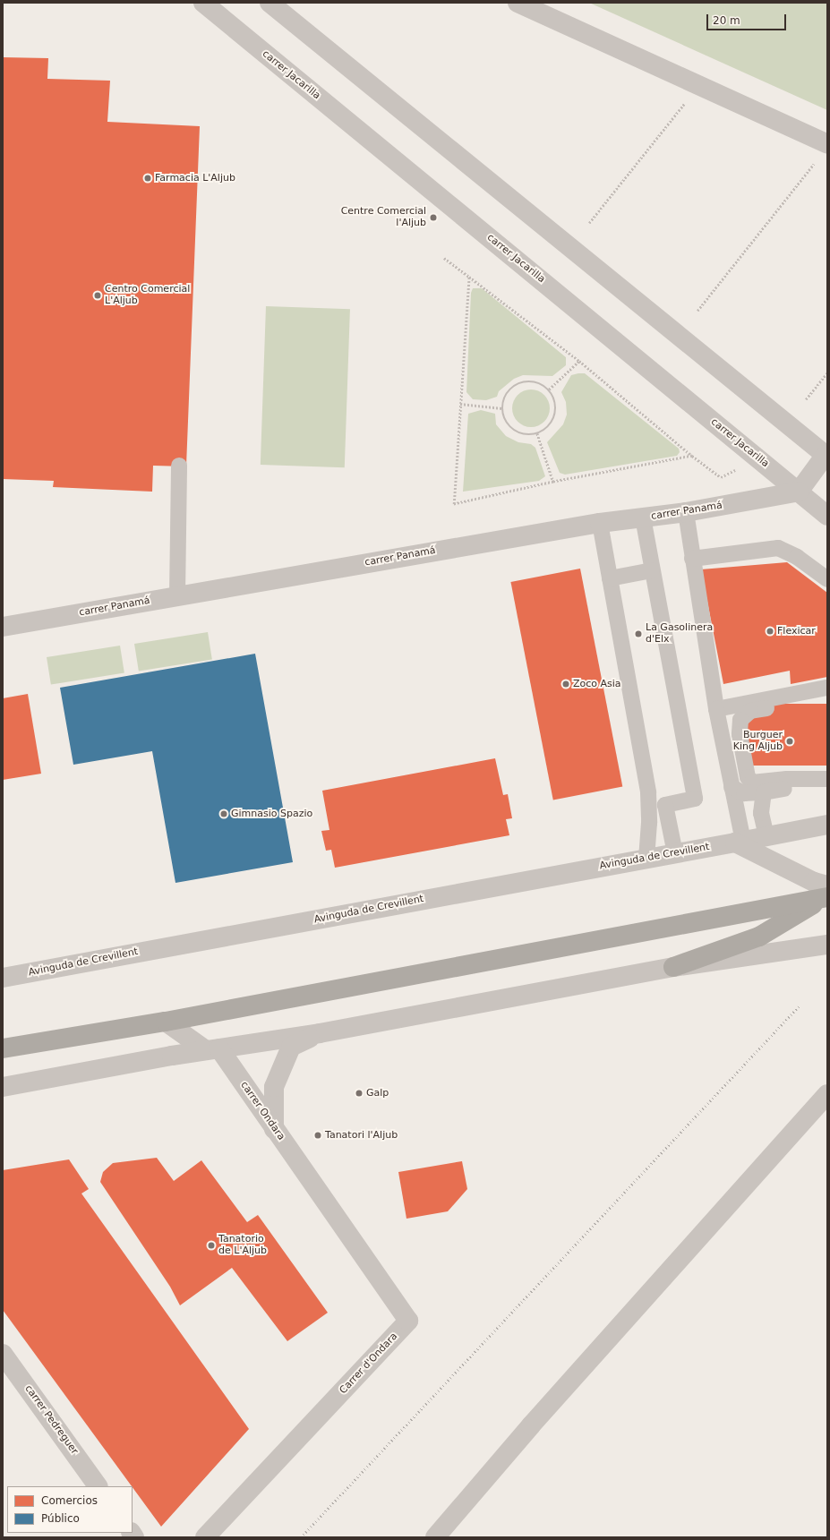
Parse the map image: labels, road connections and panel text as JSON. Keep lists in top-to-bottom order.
{
  "streets": {
    "street": [
      "carrer Jacarilla",
      "carrer Panamá",
      "Avinguda de Crevillent",
      "carrer Ondara",
      "Carrer d'Ondara",
      "carrer Pedreguer"
    ]
  },
  "crossings": [
    ["carrer Jacarilla", "carrer Panamá"],
    ["carrer Ondara", "Carrer d'Ondara"]
  ],
  "places": [
    "Farmacia L'Aljub",
    "Centre Comercial l'Aljub",
    "Centro Comercial L'Aljub",
    "Flexicar",
    "La Gasolinera d'Elx",
    "Zoco Asia",
    "Burguer King Aljub",
    "Gimnasio Spazio",
    "Galp",
    "Tanatori l'Aljub",
    "Tanatorio de L'Aljub"
  ],
  "legend": ["Comercios", "Público"],
  "scale_bar": "20 m"
}
